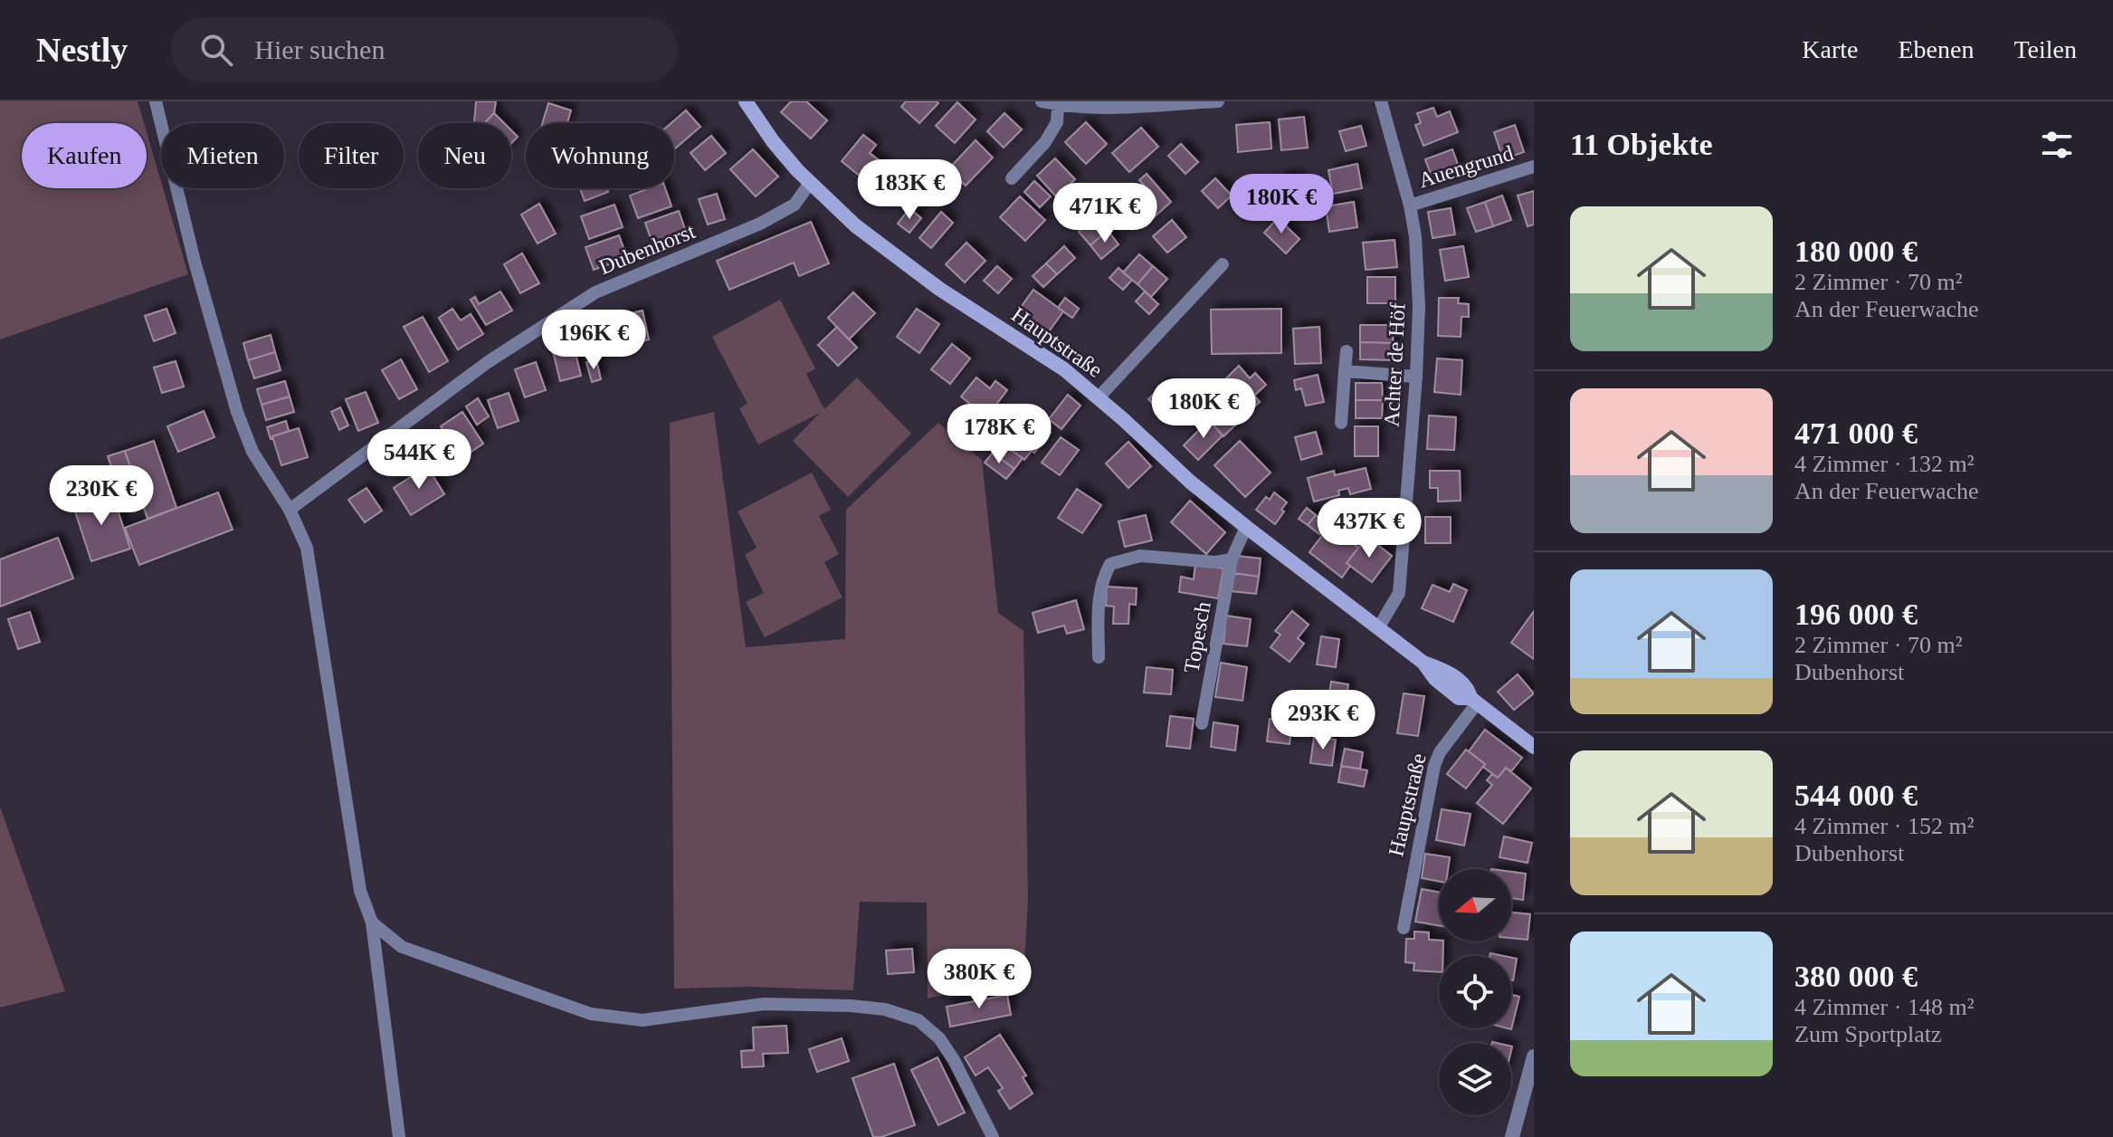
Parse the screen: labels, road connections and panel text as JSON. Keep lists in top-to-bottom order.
{
  "streets": {
    "main road": ["Hauptstraße"],
    "street": [
      "Auengrund",
      "Dubenhorst",
      "Achter de Höf",
      "Topesch"
    ]
  },
  "crossings": [
    ["Auengrund", "Achter de Höf"],
    ["Dubenhorst", "Hauptstraße"],
    ["Hauptstraße", "Achter de Höf"],
    ["Hauptstraße", "Topesch"]
  ],
  "north": "left",
  "page": {
    "header": "Nestly",
    "search": "Hier suchen",
    "nav": ["Karte", "Ebenen", "Teilen"],
    "heading": "11 Objekte",
    "chip": [
      "Kaufen",
      "Mieten",
      "Filter",
      "Neu",
      "Wohnung"
    ],
    "price": [
      "183K €",
      "180K €",
      "471K €",
      "196K €",
      "180K €",
      "178K €",
      "544K €",
      "230K €",
      "437K €",
      "293K €",
      "380K €"
    ],
    "list": [
      {
        "name": "180 000 €",
        "note": "2 Zimmer · 70 m² · An der Feuerwache"
      },
      {
        "name": "471 000 €",
        "note": "4 Zimmer · 132 m² · An der Feuerwache"
      },
      {
        "name": "196 000 €",
        "note": "2 Zimmer · 70 m² · Dubenhorst"
      },
      {
        "name": "544 000 €",
        "note": "4 Zimmer · 152 m² · Dubenhorst"
      },
      {
        "name": "380 000 €",
        "note": "4 Zimmer · 148 m² · Zum Sportplatz"
      }
    ]
  }
}
